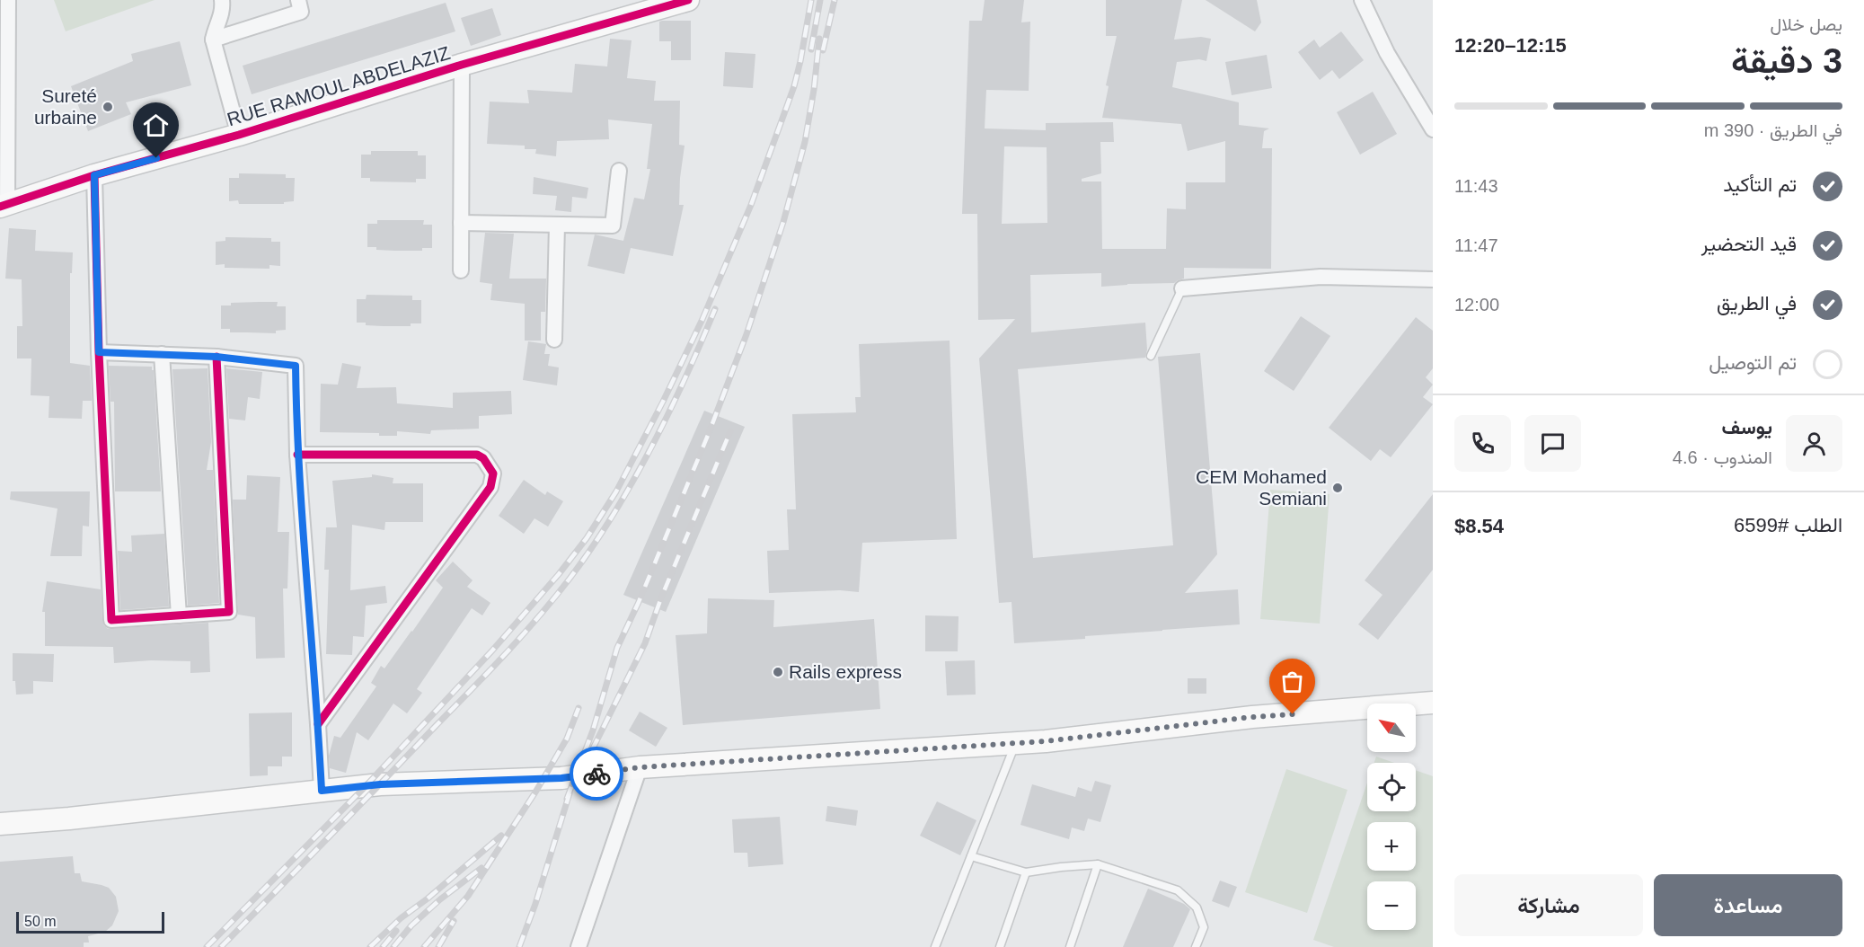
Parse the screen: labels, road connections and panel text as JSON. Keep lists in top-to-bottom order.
{
  "streets": {
    "main road": ["RUE RAMOUL ABDELAZIZ"]
  },
  "places": ["Sureté urbaine", "CEM Mohamed Semiani", "Rails express"],
  "scale_bar": "50 m",
  "north": "top left",
  "page": {
    "heading": ["3 دقيقة", "يصل خلال", "12:15–12:20"],
    "panel": [
      "يوسف",
      "المندوب · 4.6",
      "الطلب #6599",
      "$8.54"
    ],
    "bar": "في الطريق · 390 m",
    "list": [
      ["تم التأكيد", "11:43"],
      ["قيد التحضير", "11:47"],
      ["في الطريق", "12:00"],
      "تم التوصيل"
    ],
    "map_buttons": ["+", "−"],
    "buttons": ["مساعدة", "مشاركة"],
    "scale": "50 m"
  }
}
